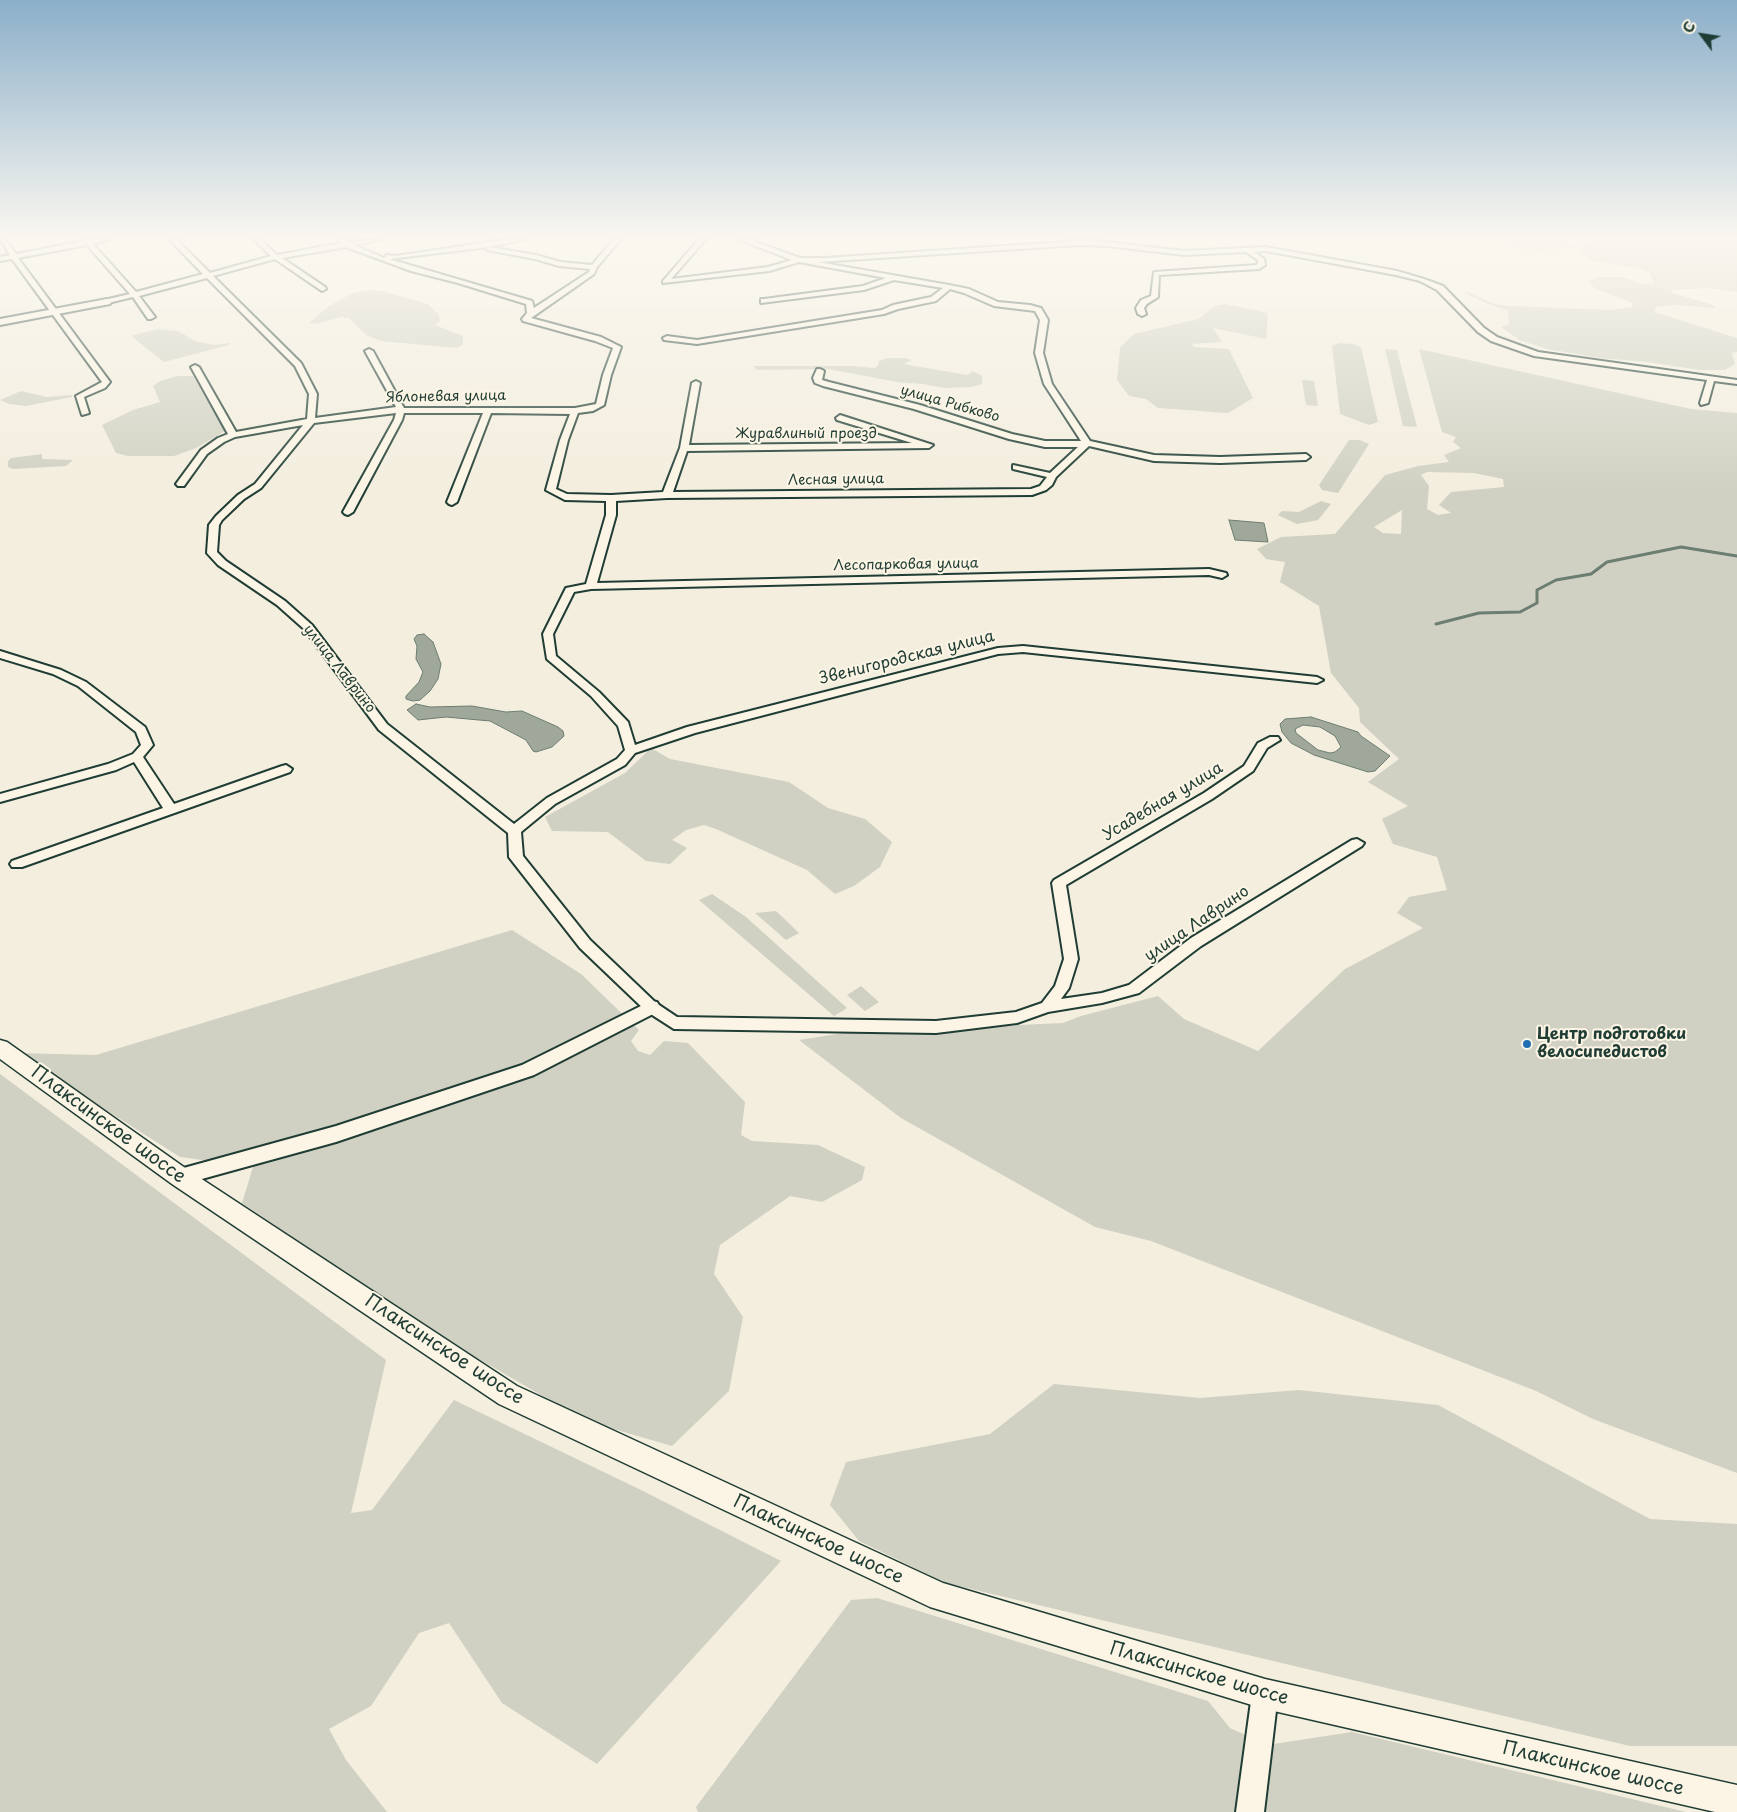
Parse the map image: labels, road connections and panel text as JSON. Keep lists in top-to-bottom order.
{
  "streets": {
    "main road": ["Плаксинское шоссе"],
    "street": [
      "Яблоневая улица",
      "улица Рибково",
      "Журавлиный проезд",
      "Лесная улица",
      "Лесопарковая улица",
      "Звенигородская улица",
      "улица Лаврино",
      "Усадебная улица"
    ]
  },
  "crossings": [
    ["Яблоневая улица", "Лесная улица"],
    ["Яблоневая улица", "улица Лаврино"],
    ["улица Рибково", "Лесная улица"],
    ["Лесопарковая улица", "Звенигородская улица"],
    ["улица Лаврино", "Усадебная улица"]
  ],
  "places": ["Центр подготовки велосипедистов"],
  "north": "top left"
}
